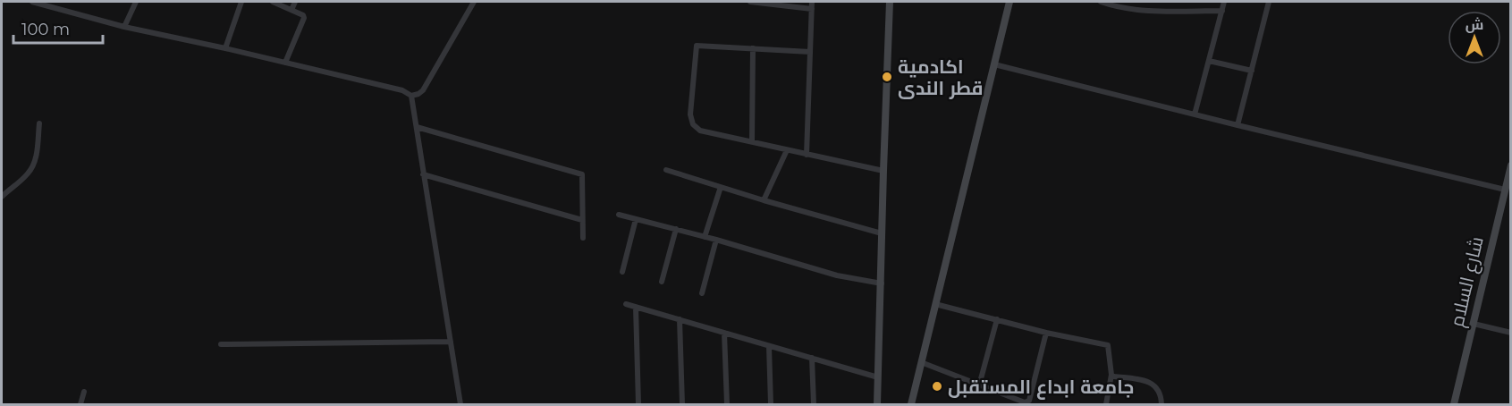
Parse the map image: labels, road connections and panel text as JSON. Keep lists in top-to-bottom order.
{
  "streets": {
    "main road": ["شارع السلام"]
  },
  "places": ["اكادمية قطر الندى", "جامعة ابداع المستقبل"],
  "scale_bar": "100 m",
  "north": "top"
}
